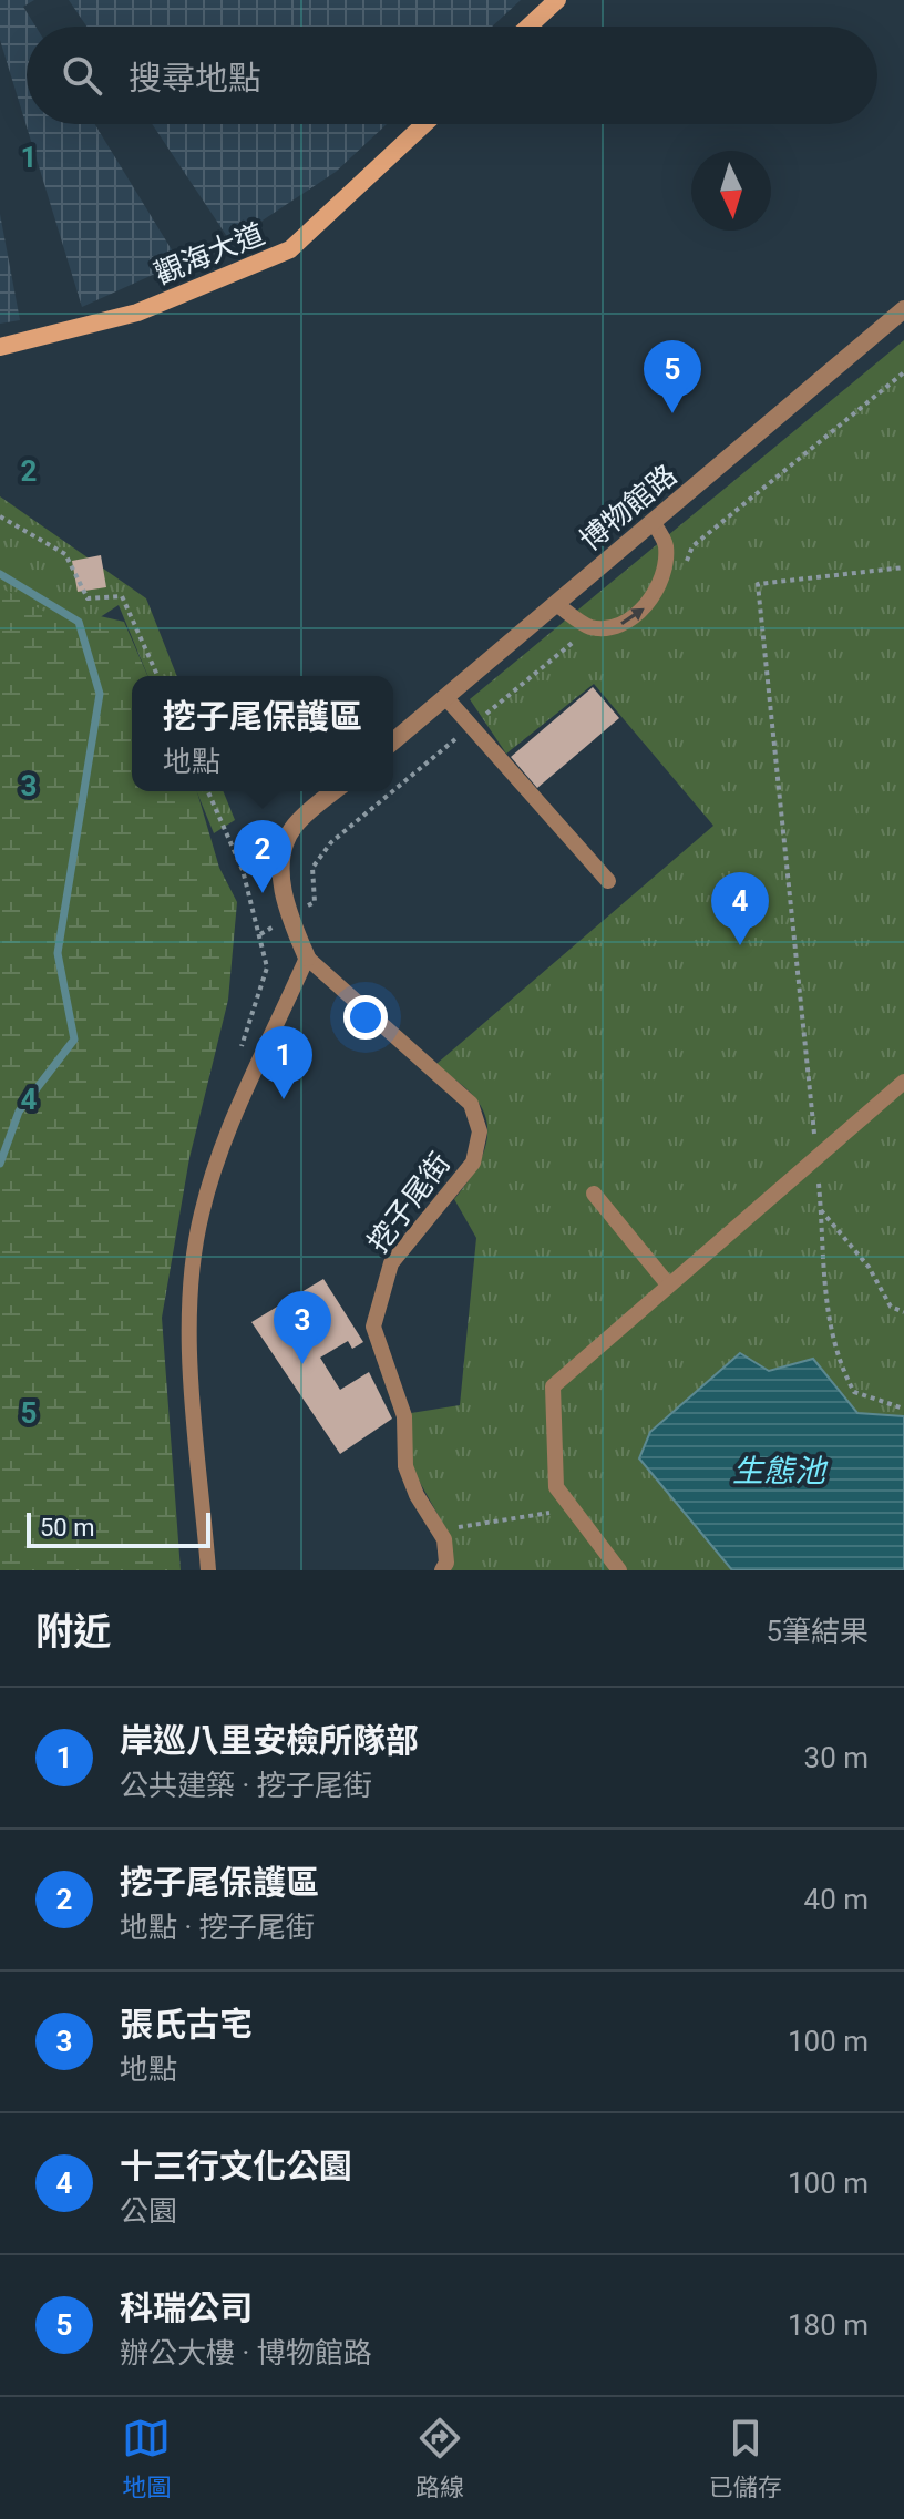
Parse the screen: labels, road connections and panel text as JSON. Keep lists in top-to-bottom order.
{
  "streets": {
    "street": ["觀海大道", "博物館路", "挖子尾街"]
  },
  "water": ["生態池"],
  "scale_bar": "50 m",
  "north": "bottom",
  "page": {
    "search": "搜尋地點",
    "pins": [
      "5",
      "2",
      "4",
      "1",
      "3"
    ],
    "popup": ["挖子尾保護區", "地點"],
    "scale": "50 m",
    "heading": ["附近", "5筆結果"],
    "list": [
      {
        "mark": "1",
        "name": "岸巡八里安檢所隊部",
        "note": "公共建築 · 挖子尾街",
        "value": "30 m"
      },
      {
        "mark": "2",
        "name": "挖子尾保護區",
        "note": "地點 · 挖子尾街",
        "value": "40 m"
      },
      {
        "mark": "3",
        "name": "張氏古宅",
        "note": "地點",
        "value": "100 m"
      },
      {
        "mark": "4",
        "name": "十三行文化公園",
        "note": "公園",
        "value": "100 m"
      },
      {
        "mark": "5",
        "name": "科瑞公司",
        "note": "辦公大樓 · 博物館路",
        "value": "180 m"
      }
    ],
    "nav": ["地圖", "路線", "已儲存"]
  },
  "grid": {
    "rows": [
      "1",
      "2",
      "3",
      "4",
      "5"
    ]
  }
}
